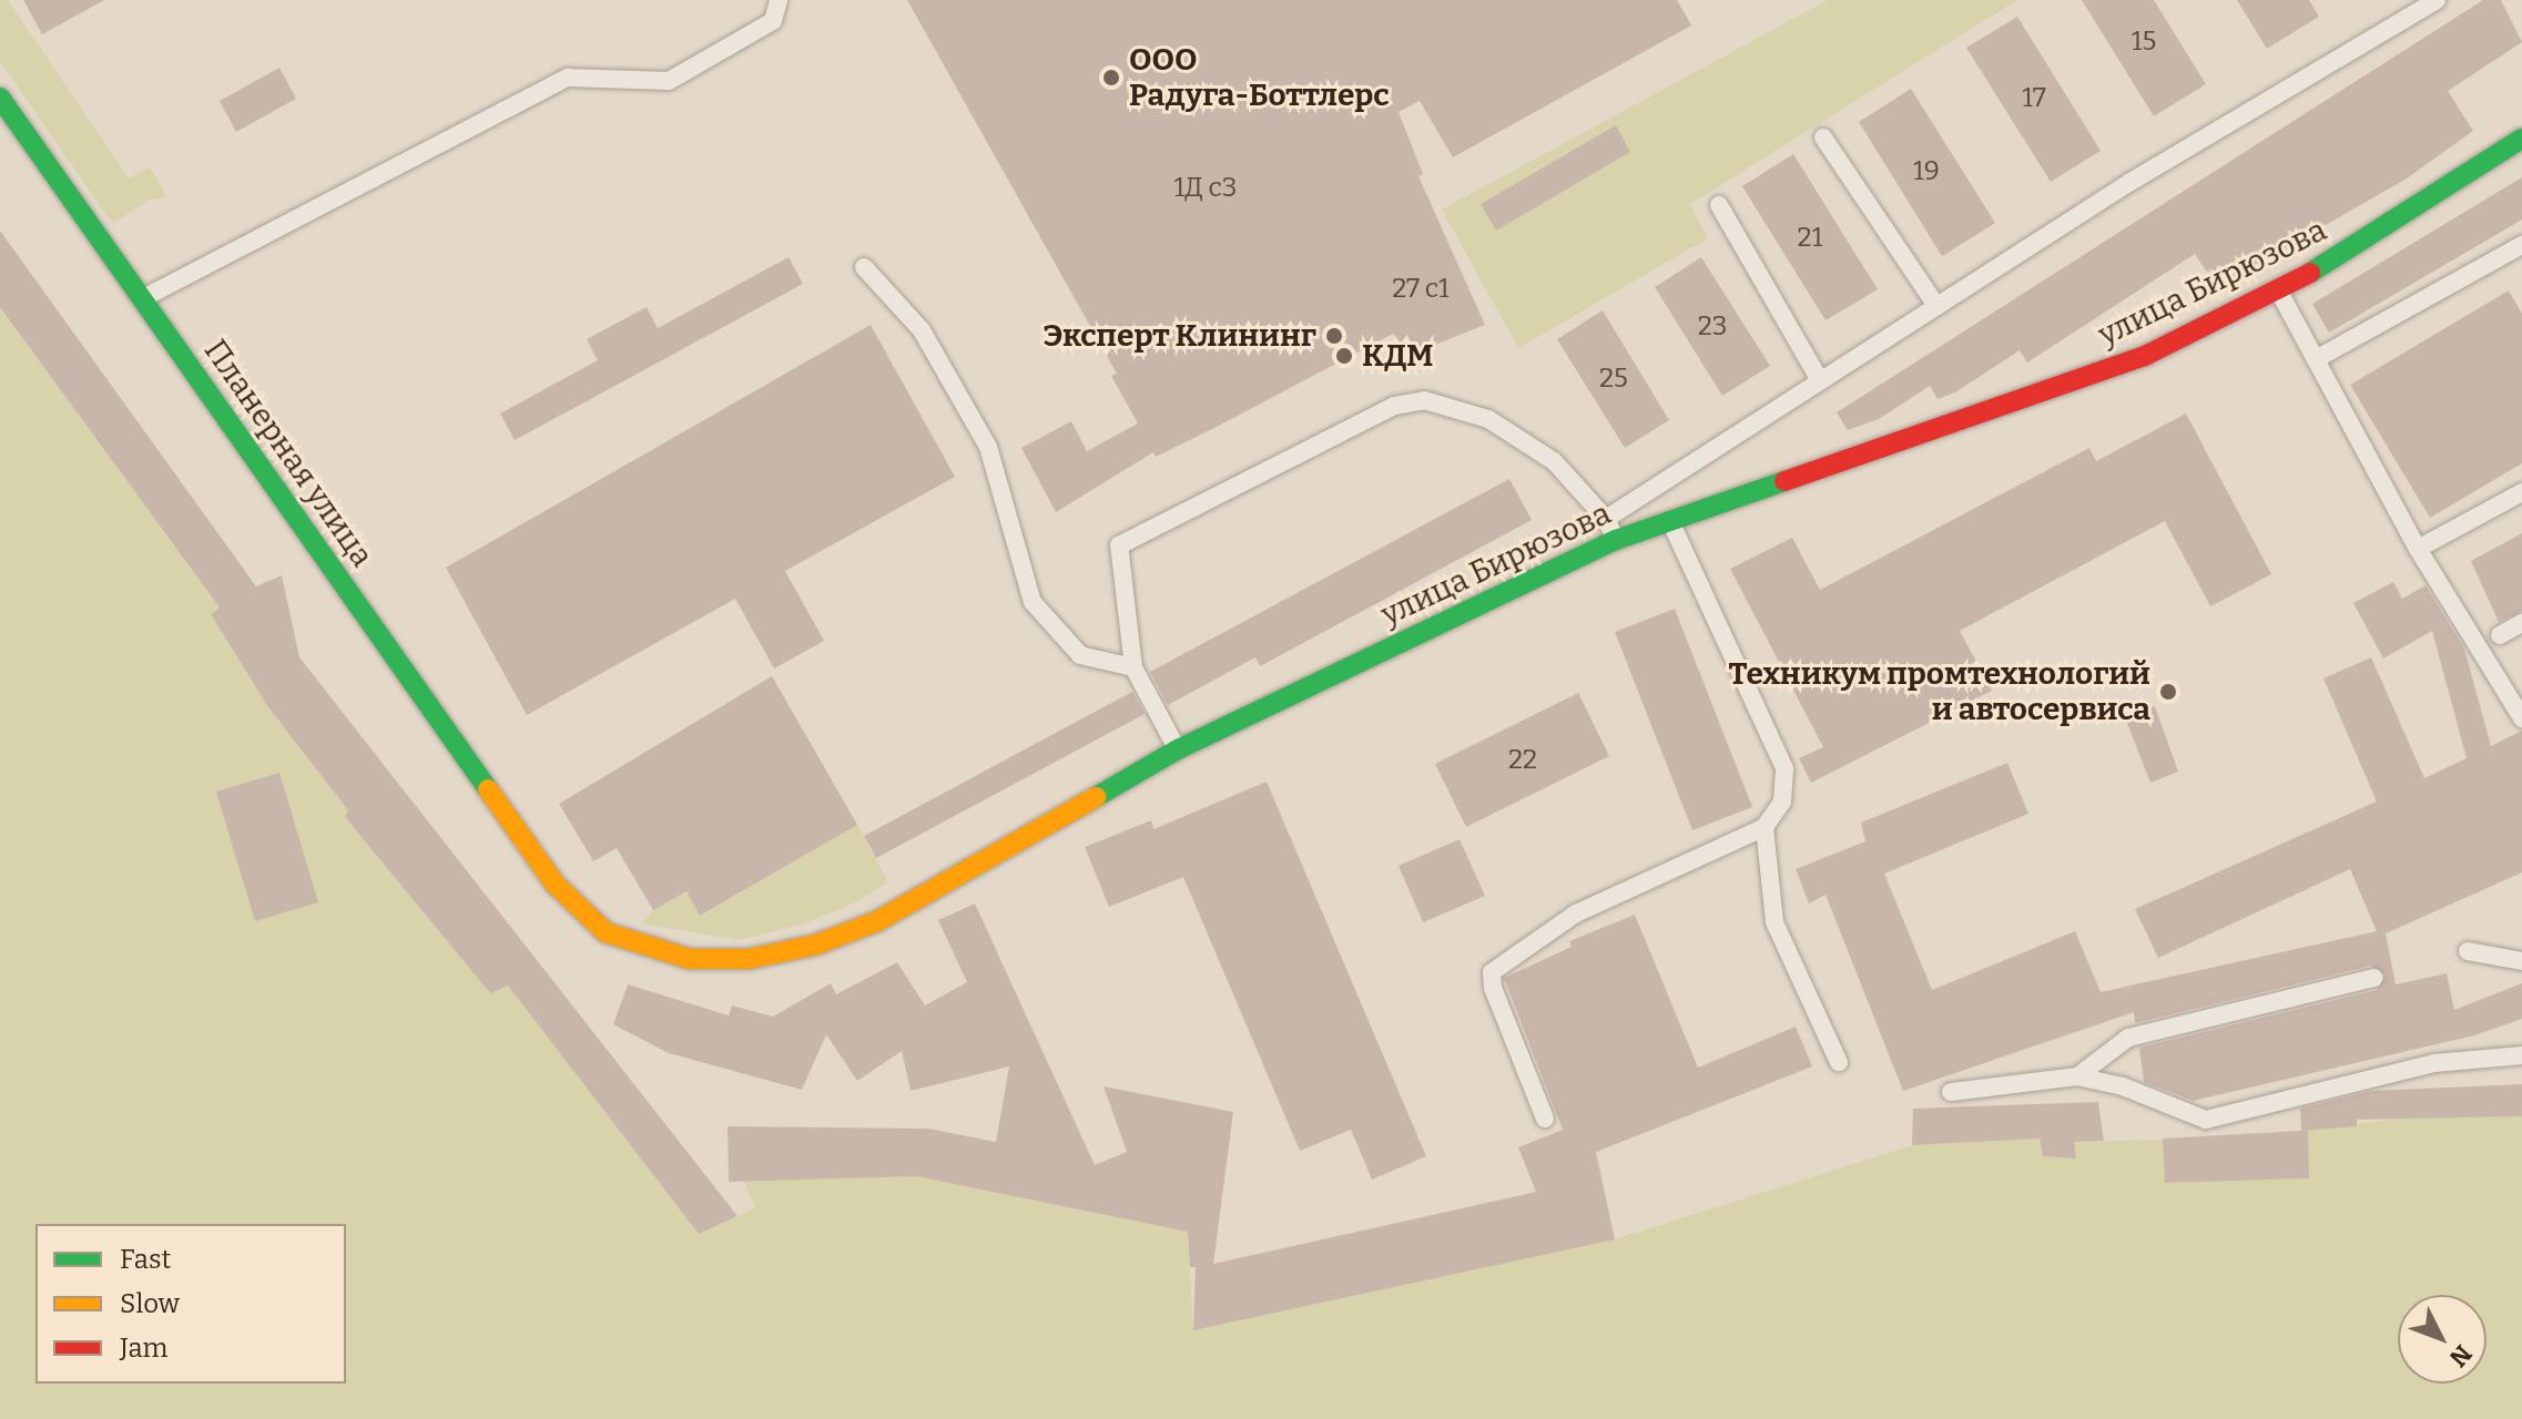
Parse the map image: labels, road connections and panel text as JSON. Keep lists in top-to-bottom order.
{
  "streets": {
    "main road": ["улица Бирюзова", "Планерная улица"]
  },
  "crossings": [
    ["улица Бирюзова", "Планерная улица"]
  ],
  "places": [
    "ООО Радуга-Боттлерс",
    "Эксперт Клининг",
    "КДМ",
    "Техникум промтехнологий и автосервиса"
  ],
  "house_numbers": [
    "15",
    "17",
    "19",
    "1Д с3",
    "21",
    "27 с1",
    "23",
    "25",
    "22"
  ],
  "legend": ["Fast", "Slow", "Jam"],
  "north": "bottom right"
}
